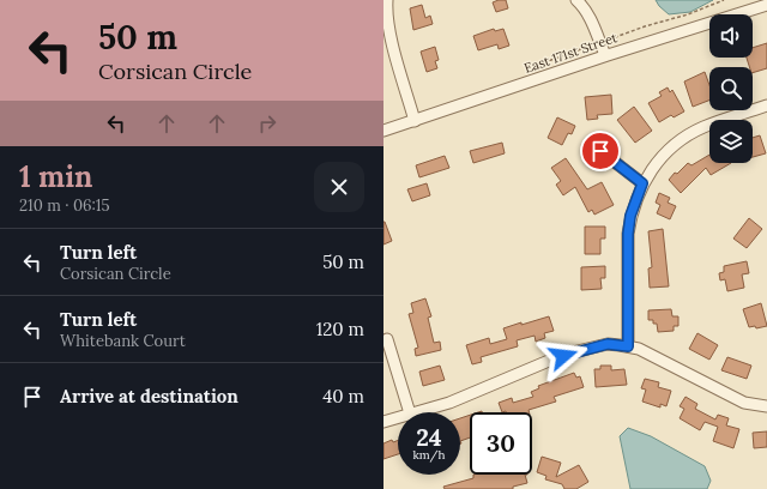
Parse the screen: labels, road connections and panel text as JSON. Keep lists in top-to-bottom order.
{
  "streets": {
    "street": ["East 171st Street"]
  },
  "page": {
    "turn": ["50 m", "Corsican Circle"],
    "heading": ["1 min", "210 m · 06:15"],
    "list": [
      {
        "name": "Turn left",
        "note": "Corsican Circle",
        "value": "50 m"
      },
      {
        "name": "Turn left",
        "note": "Whitebank Court",
        "value": "120 m"
      },
      {
        "name": "Arrive at destination",
        "value": "40 m"
      }
    ],
    "speed": "24 km/h",
    "limit": "30"
  }
}
